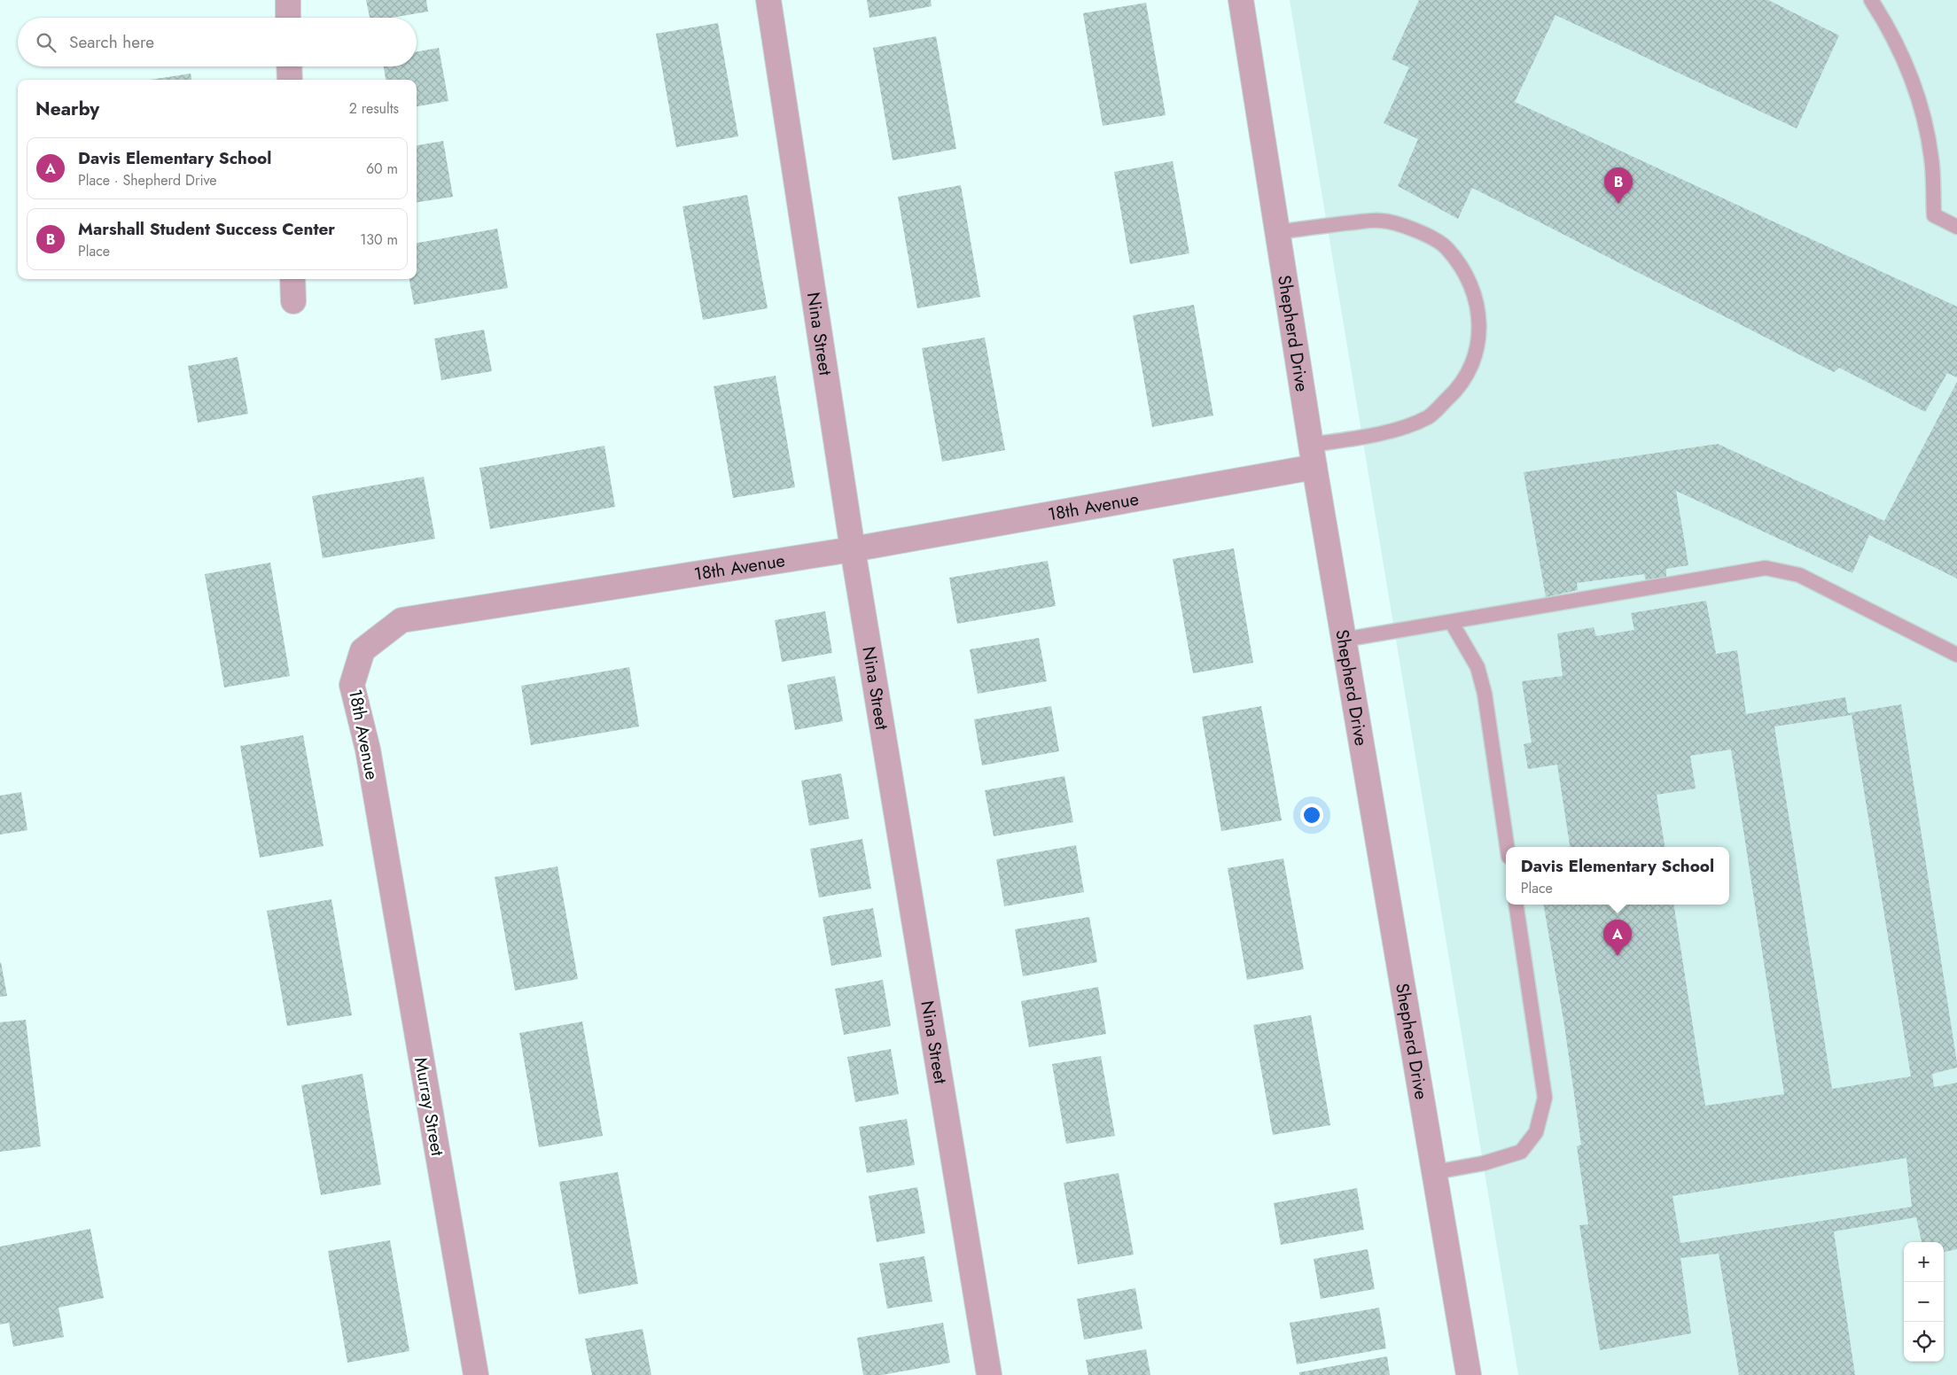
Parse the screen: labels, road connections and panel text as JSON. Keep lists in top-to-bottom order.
{
  "streets": {
    "street": [
      "Nina Street",
      "Shepherd Drive",
      "18th Avenue",
      "Murray Street"
    ]
  },
  "crossings": [
    ["Nina Street", "18th Avenue"],
    ["Shepherd Drive", "18th Avenue"],
    ["18th Avenue", "Murray Street"]
  ],
  "page": {
    "search": "Search here",
    "heading": ["Nearby", "2 results"],
    "list": [
      {
        "mark": "A",
        "name": "Davis Elementary School",
        "note": "Place · Shepherd Drive",
        "value": "60 m"
      },
      {
        "mark": "B",
        "name": "Marshall Student Success Center",
        "note": "Place",
        "value": "130 m"
      }
    ],
    "pins": ["B", "A"],
    "popup": ["Davis Elementary School", "Place"],
    "map_buttons": ["+", "−"]
  }
}
